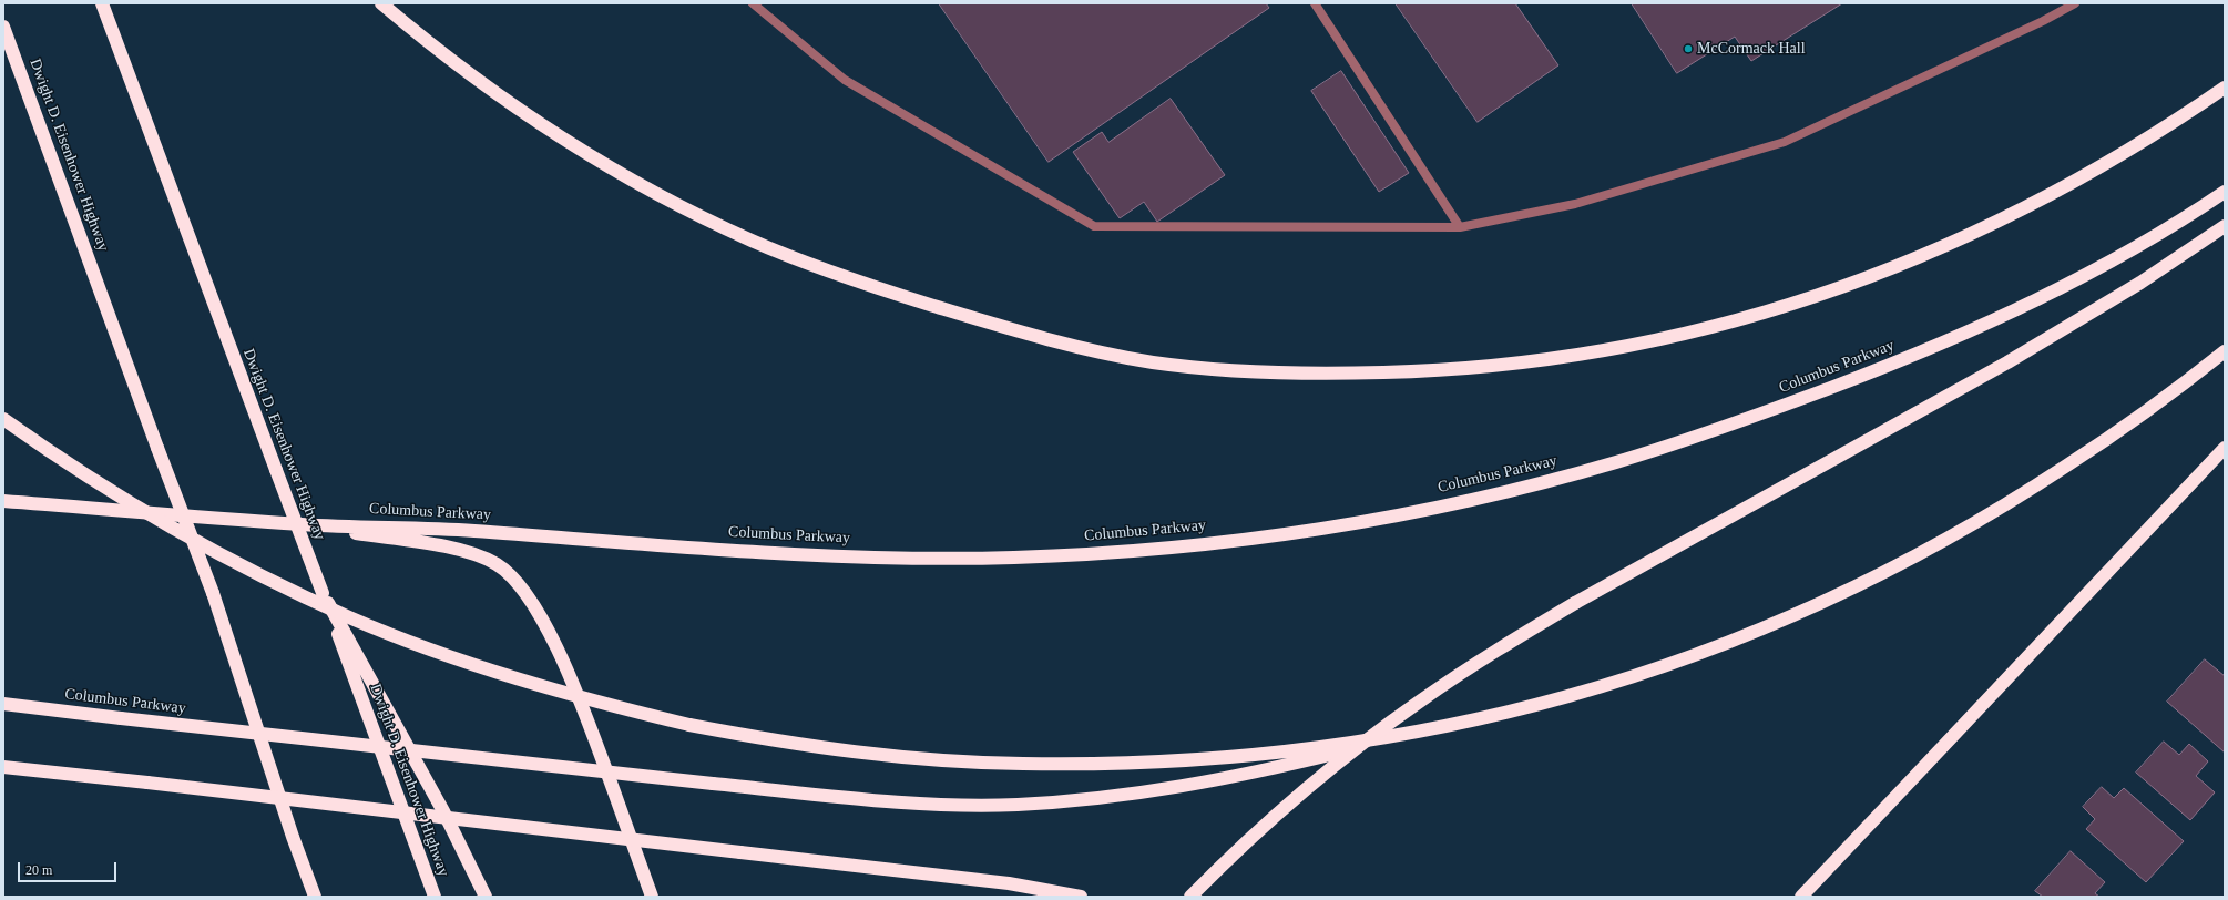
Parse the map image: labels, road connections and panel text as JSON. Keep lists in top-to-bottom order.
{
  "streets": {
    "highway": ["Dwight D. Eisenhower Highway", "Columbus Parkway"]
  },
  "places": ["McCormack Hall"],
  "scale_bar": "20 m"
}
